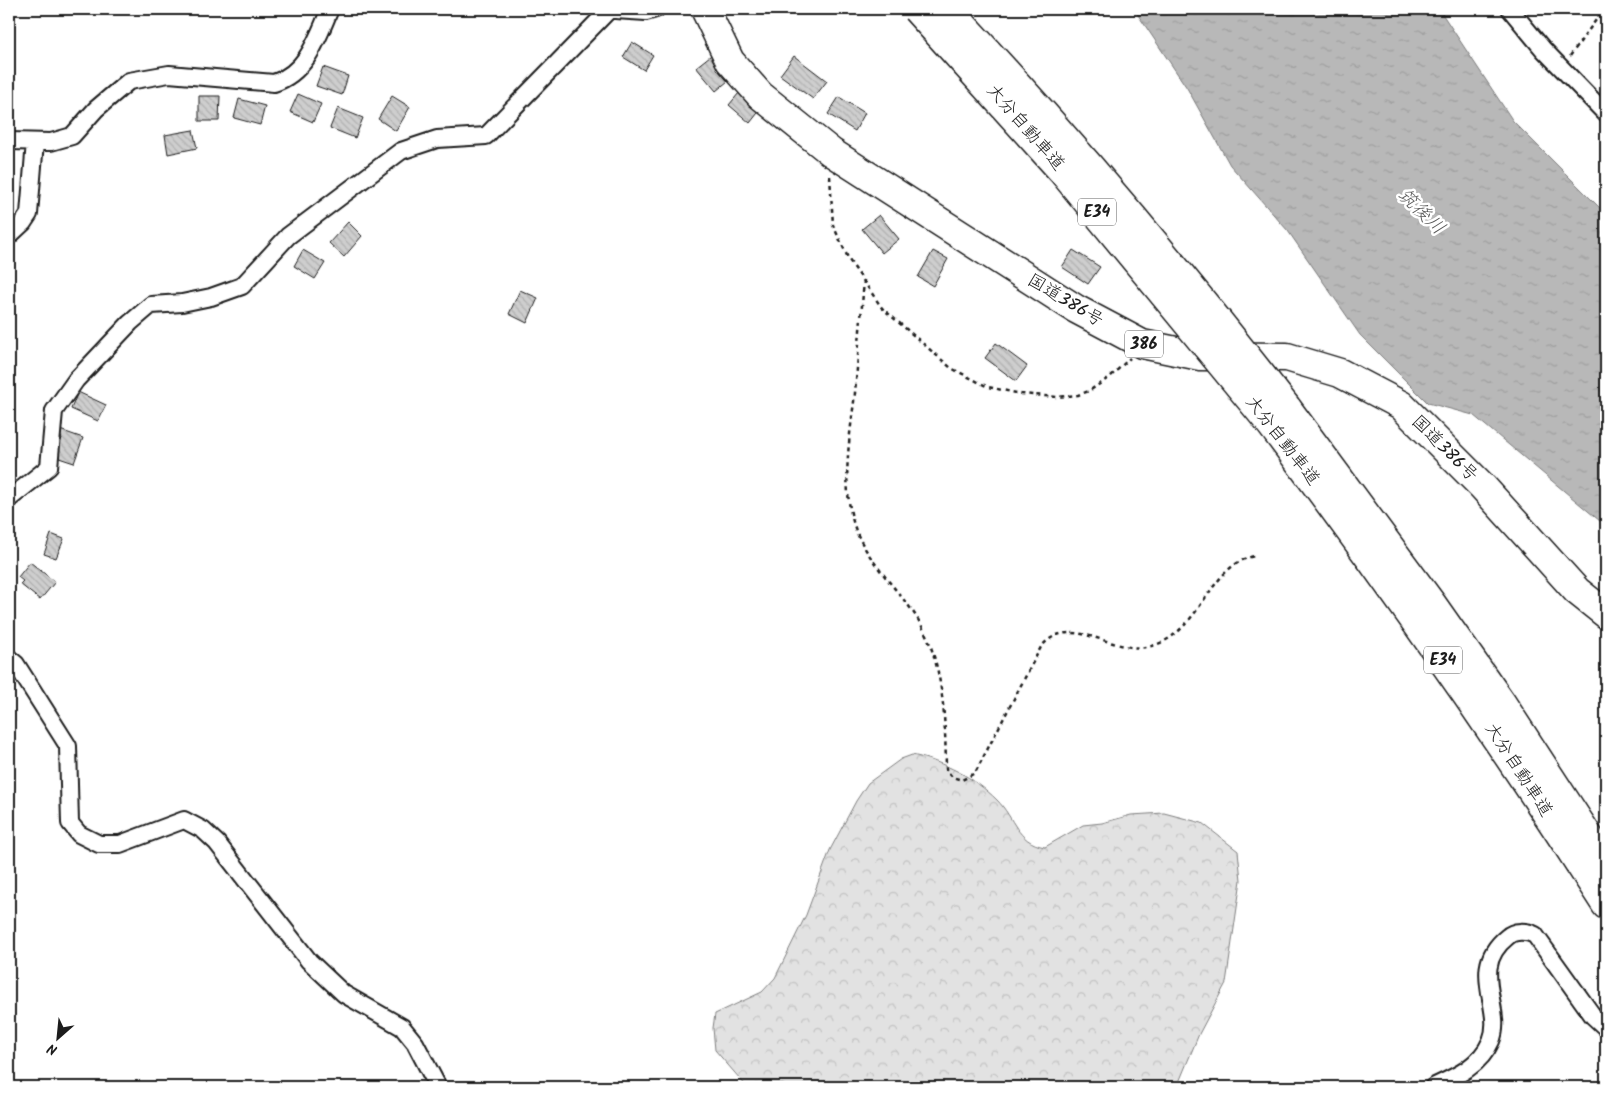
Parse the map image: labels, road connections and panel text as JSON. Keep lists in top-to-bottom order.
{
  "streets": {
    "highway": [
      "大分自動車道",
      "E34",
      "国道386号",
      "386"
    ]
  },
  "water": ["筑後川"],
  "north": "bottom left"
}
